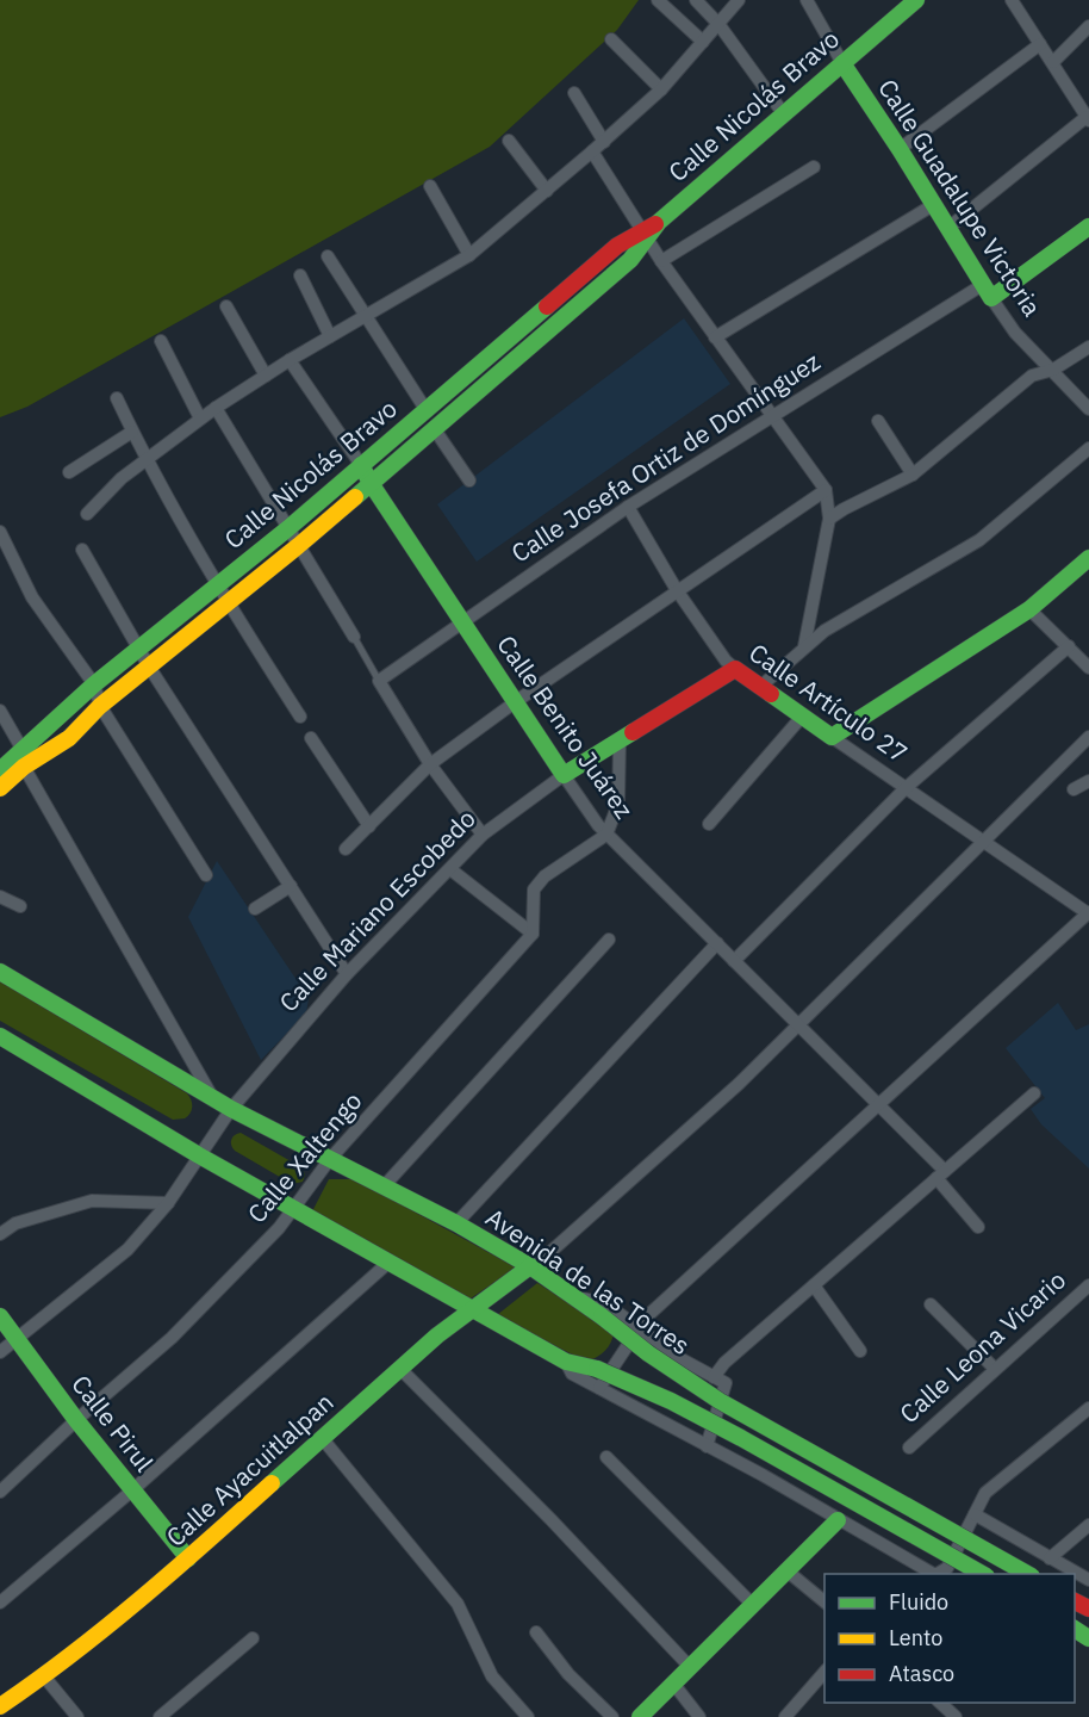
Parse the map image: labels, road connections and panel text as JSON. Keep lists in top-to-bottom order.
{
  "streets": {
    "main road": [
      "Calle Nicolás Bravo",
      "Calle Guadalupe Victoria",
      "Calle Josefa Ortiz de Domínguez",
      "Calle Artículo 27",
      "Calle Benito Juárez",
      "Calle Mariano Escobedo",
      "Avenida de las Torres",
      "Calle Pirul",
      "Calle Ayacuitlalpan"
    ],
    "street": ["Calle Xaltengo", "Calle Leona Vicario"]
  },
  "crossings": [
    ["Calle Nicolás Bravo", "Calle Guadalupe Victoria"],
    ["Calle Nicolás Bravo", "Calle Benito Juárez"],
    ["Calle Guadalupe Victoria", "Calle Josefa Ortiz de Domínguez"],
    ["Calle Josefa Ortiz de Domínguez", "Calle Artículo 27"],
    ["Calle Josefa Ortiz de Domínguez", "Calle Benito Juárez"],
    ["Calle Artículo 27", "Calle Mariano Escobedo"],
    ["Calle Benito Juárez", "Calle Mariano Escobedo"],
    ["Calle Mariano Escobedo", "Avenida de las Torres"],
    ["Calle Mariano Escobedo", "Calle Pirul"],
    ["Calle Xaltengo", "Avenida de las Torres"],
    ["Calle Xaltengo", "Calle Pirul"],
    ["Avenida de las Torres", "Calle Ayacuitlalpan"],
    ["Calle Pirul", "Calle Ayacuitlalpan"]
  ],
  "legend": ["Fluido", "Lento", "Atasco"]
}
